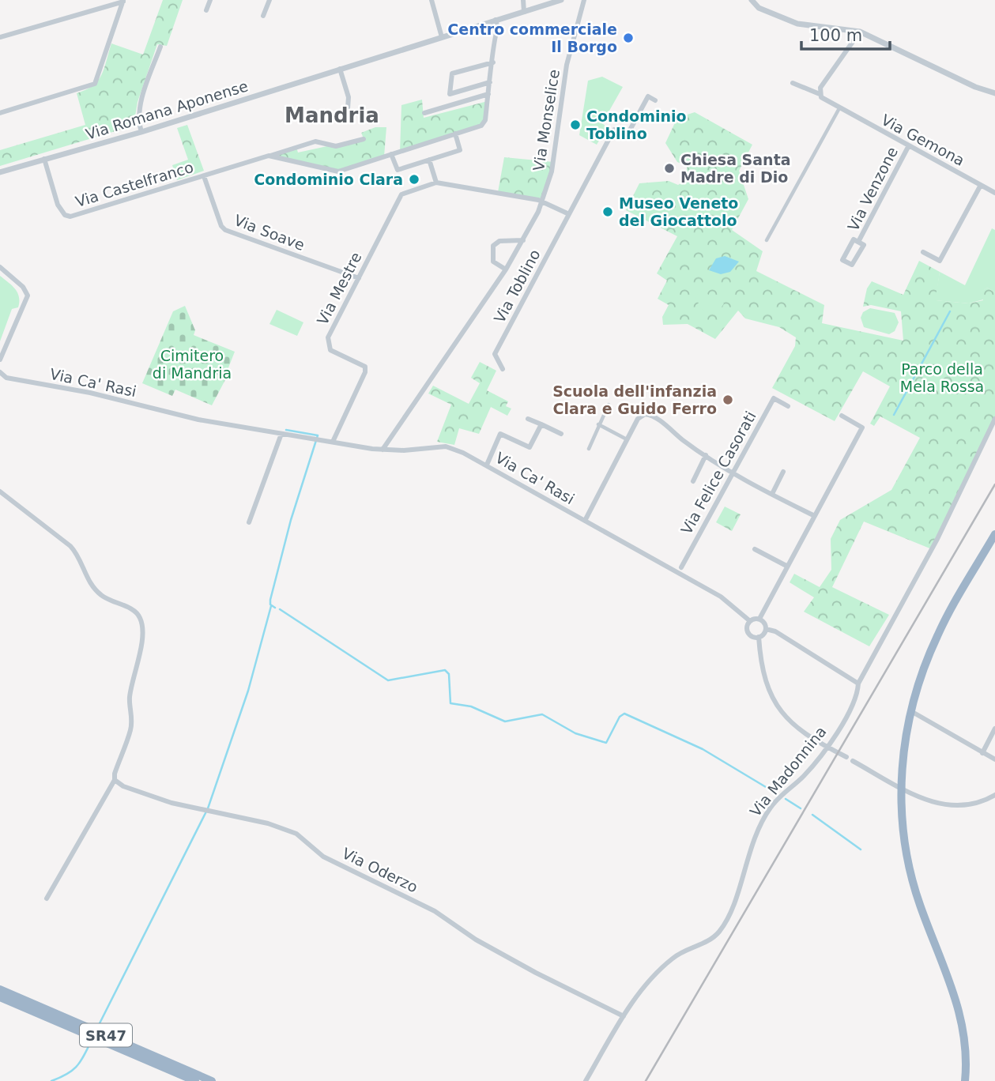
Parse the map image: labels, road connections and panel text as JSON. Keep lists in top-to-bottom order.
{
  "streets": {
    "highway": ["SR47"],
    "street": [
      "Via Romana Aponense",
      "Via Monselice",
      "Via Gemona",
      "Via Castelfranco",
      "Via Venzone",
      "Via Soave",
      "Via Toblino",
      "Via Mestre",
      "Via Ca' Rasi",
      "Via Felice Casorati",
      "Via Madonnina",
      "Via Oderzo"
    ]
  },
  "crossings": [
    ["Via Romana Aponense", "Via Castelfranco"],
    ["Via Monselice", "Via Ca' Rasi"],
    ["Via Gemona", "Via Venzone"],
    ["Via Castelfranco", "Via Soave"],
    ["Via Soave", "Via Mestre"],
    ["Via Mestre", "Via Ca' Rasi"],
    ["Via Ca' Rasi", "Via Felice Casorati"],
    ["Via Madonnina", "Via Oderzo"]
  ],
  "districts": ["Mandria"],
  "parks": ["Cimitero di Mandria", "Parco della Mela Rossa"],
  "places": [
    "Centro commerciale Il Borgo",
    "Condominio Toblino",
    "Chiesa Santa Madre di Dio",
    "Condominio Clara",
    "Museo Veneto del Giocattolo",
    "Scuola dell'infanzia Clara e Guido Ferro"
  ],
  "scale_bar": "100 m"
}
